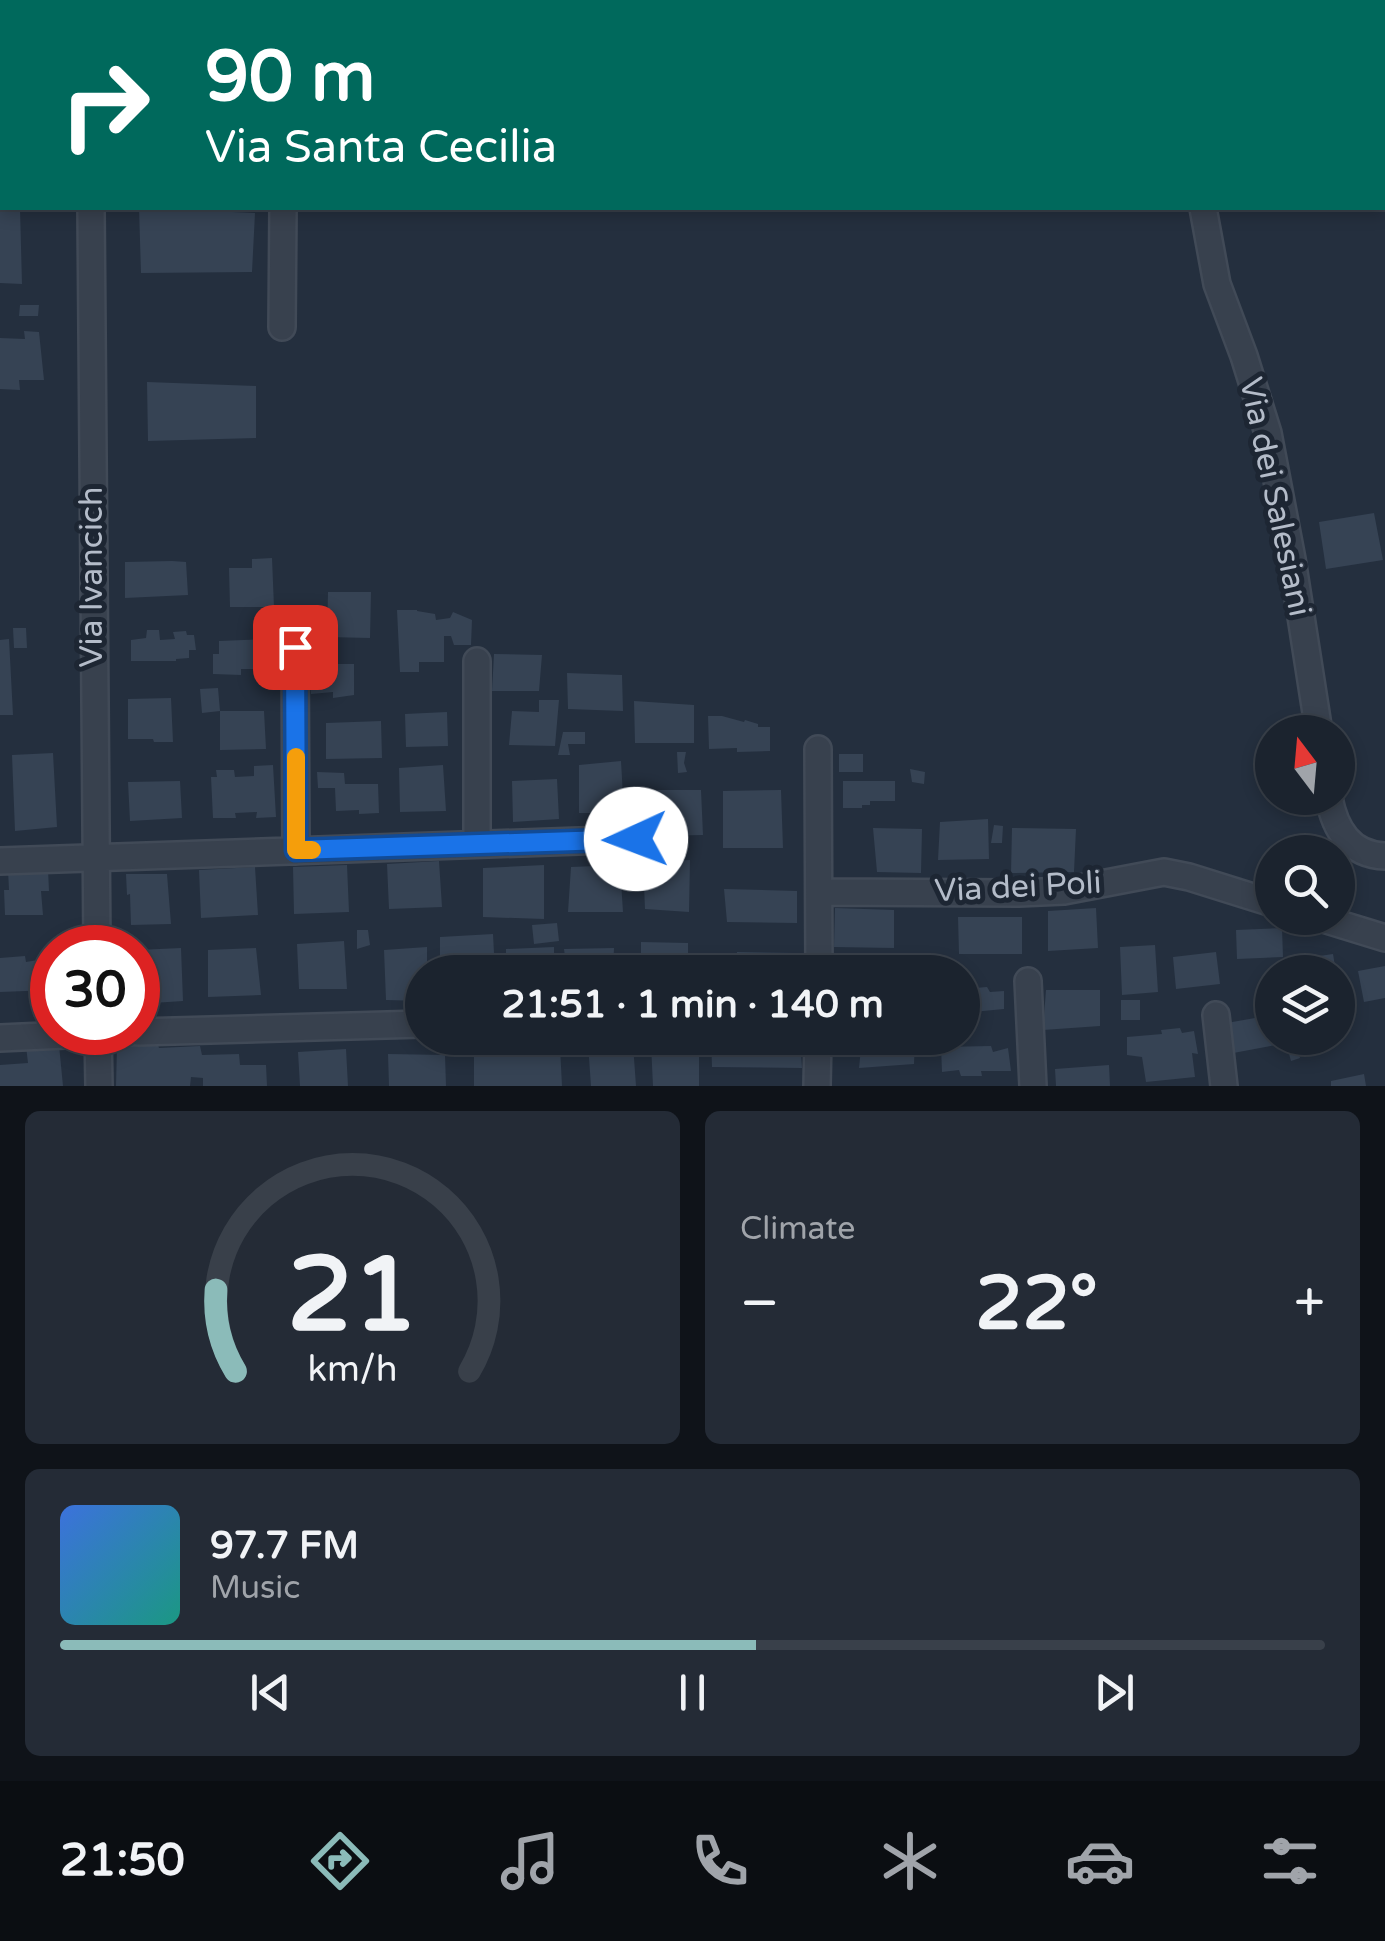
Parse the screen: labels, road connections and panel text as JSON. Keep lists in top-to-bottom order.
{
  "streets": {
    "street": ["Via dei Salesiani", "Via Ivancich", "Via dei Poli"]
  },
  "north": "top",
  "page": {
    "turn": ["90 m", "Via Santa Cecilia"],
    "limit": "30",
    "trip": "21:51 · 1 min · 140 m",
    "tile": "Climate",
    "heat": ["−", "22°", "+"],
    "song": ["97.7 FM", "Music"],
    "tabs": "21:50",
    "gauge": ["21", "km/h"]
  }
}
